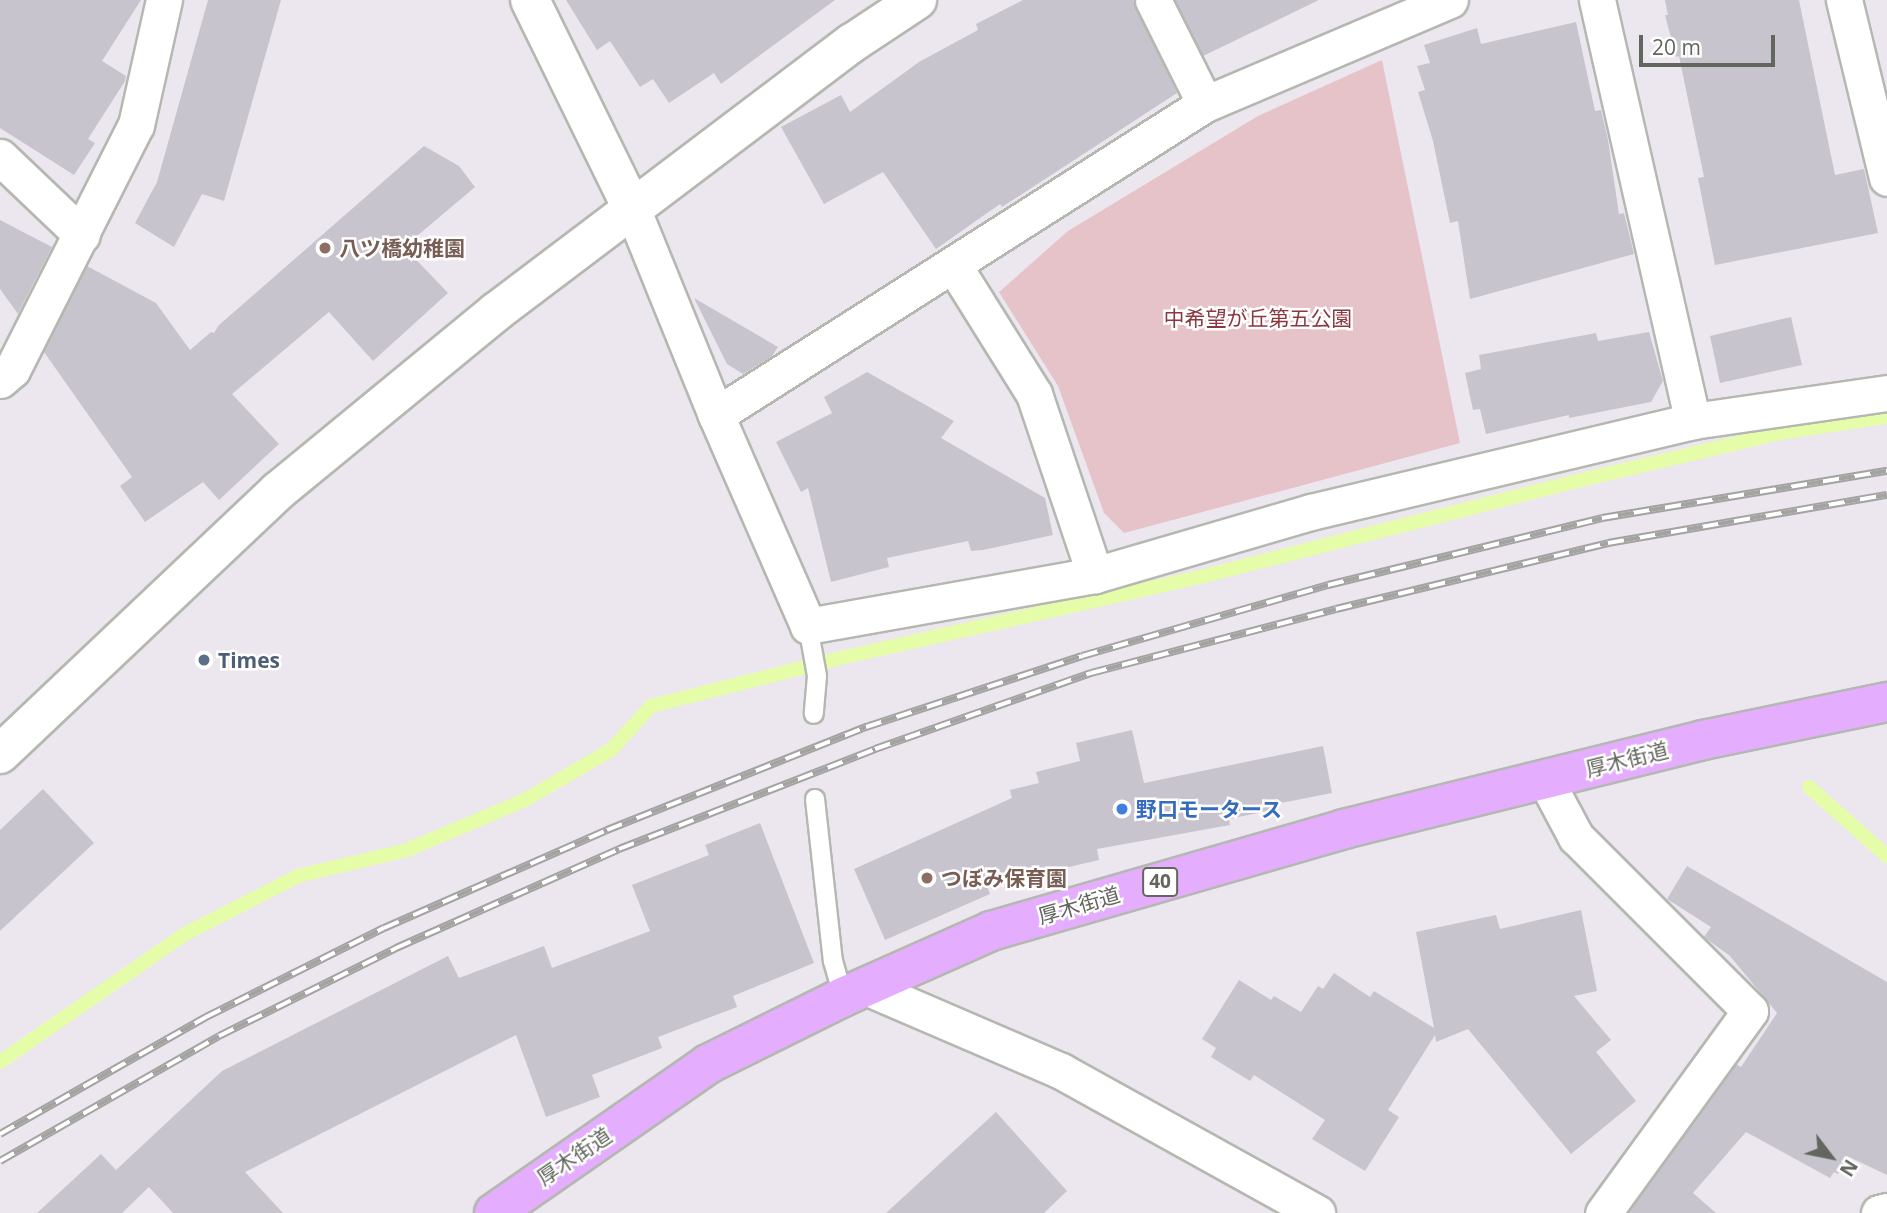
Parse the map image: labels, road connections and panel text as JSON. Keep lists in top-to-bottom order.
{
  "streets": {
    "main road": ["厚木街道", "40"]
  },
  "parks": ["中希望が丘第五公園"],
  "places": [
    "八ツ橋幼稚園",
    "Times",
    "野口モータース",
    "つぼみ保育園"
  ],
  "scale_bar": "20 m",
  "north": "bottom right"
}
